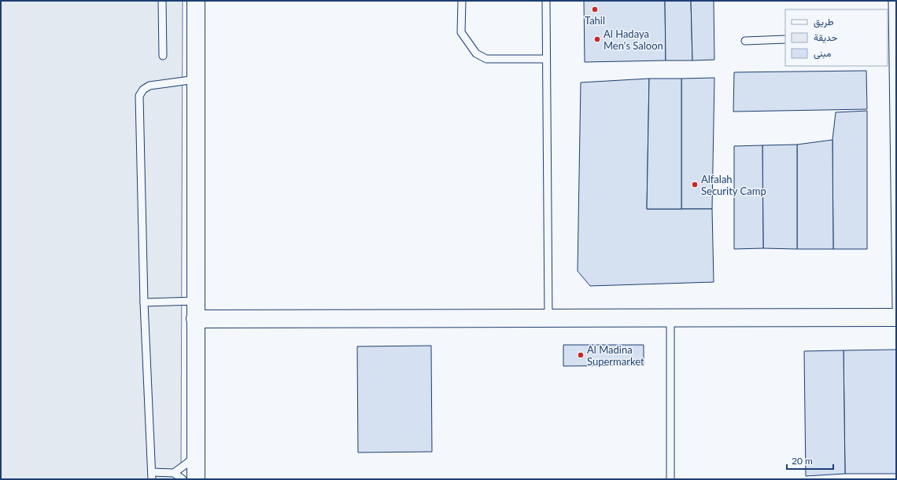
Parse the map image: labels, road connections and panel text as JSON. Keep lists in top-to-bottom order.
{
  "places": [
    "Tahil",
    "Al Hadaya Men's Saloon",
    "Alfalah Security Camp",
    "Al Madina Supermarket"
  ],
  "legend": ["طريق", "حديقة", "مبنى"],
  "scale_bar": "20 m"
}
